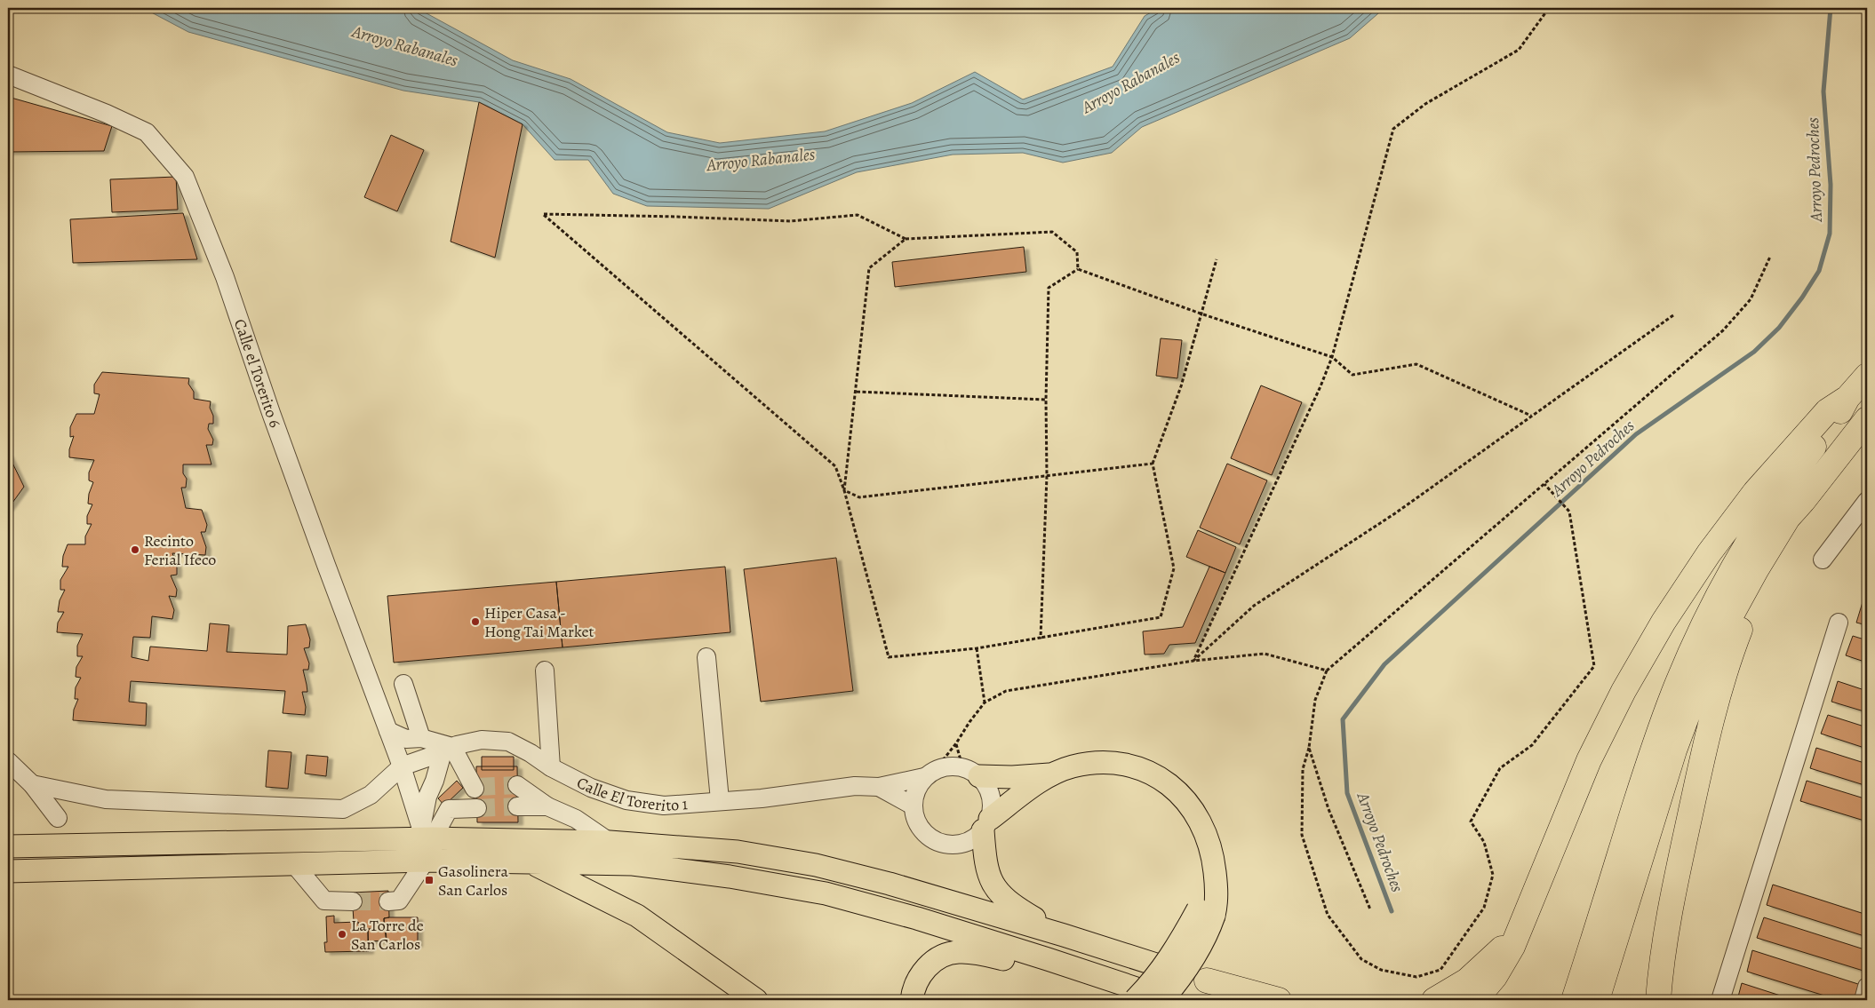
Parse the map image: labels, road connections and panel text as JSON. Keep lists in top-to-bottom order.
{
  "streets": {
    "street": ["Calle el Torerito 6", "Calle El Torerito 1"]
  },
  "crossings": [
    ["Calle el Torerito 6", "Calle El Torerito 1"]
  ],
  "water": ["Arroyo Rabanales", "Arroyo Pedroches"],
  "places": {
    "other": ["Recinto Ferial Ifeco", "Hiper Casa - Hong Tai Market", "La Torre de San Carlos"],
    "transit": ["Gasolinera San Carlos"]
  }
}
